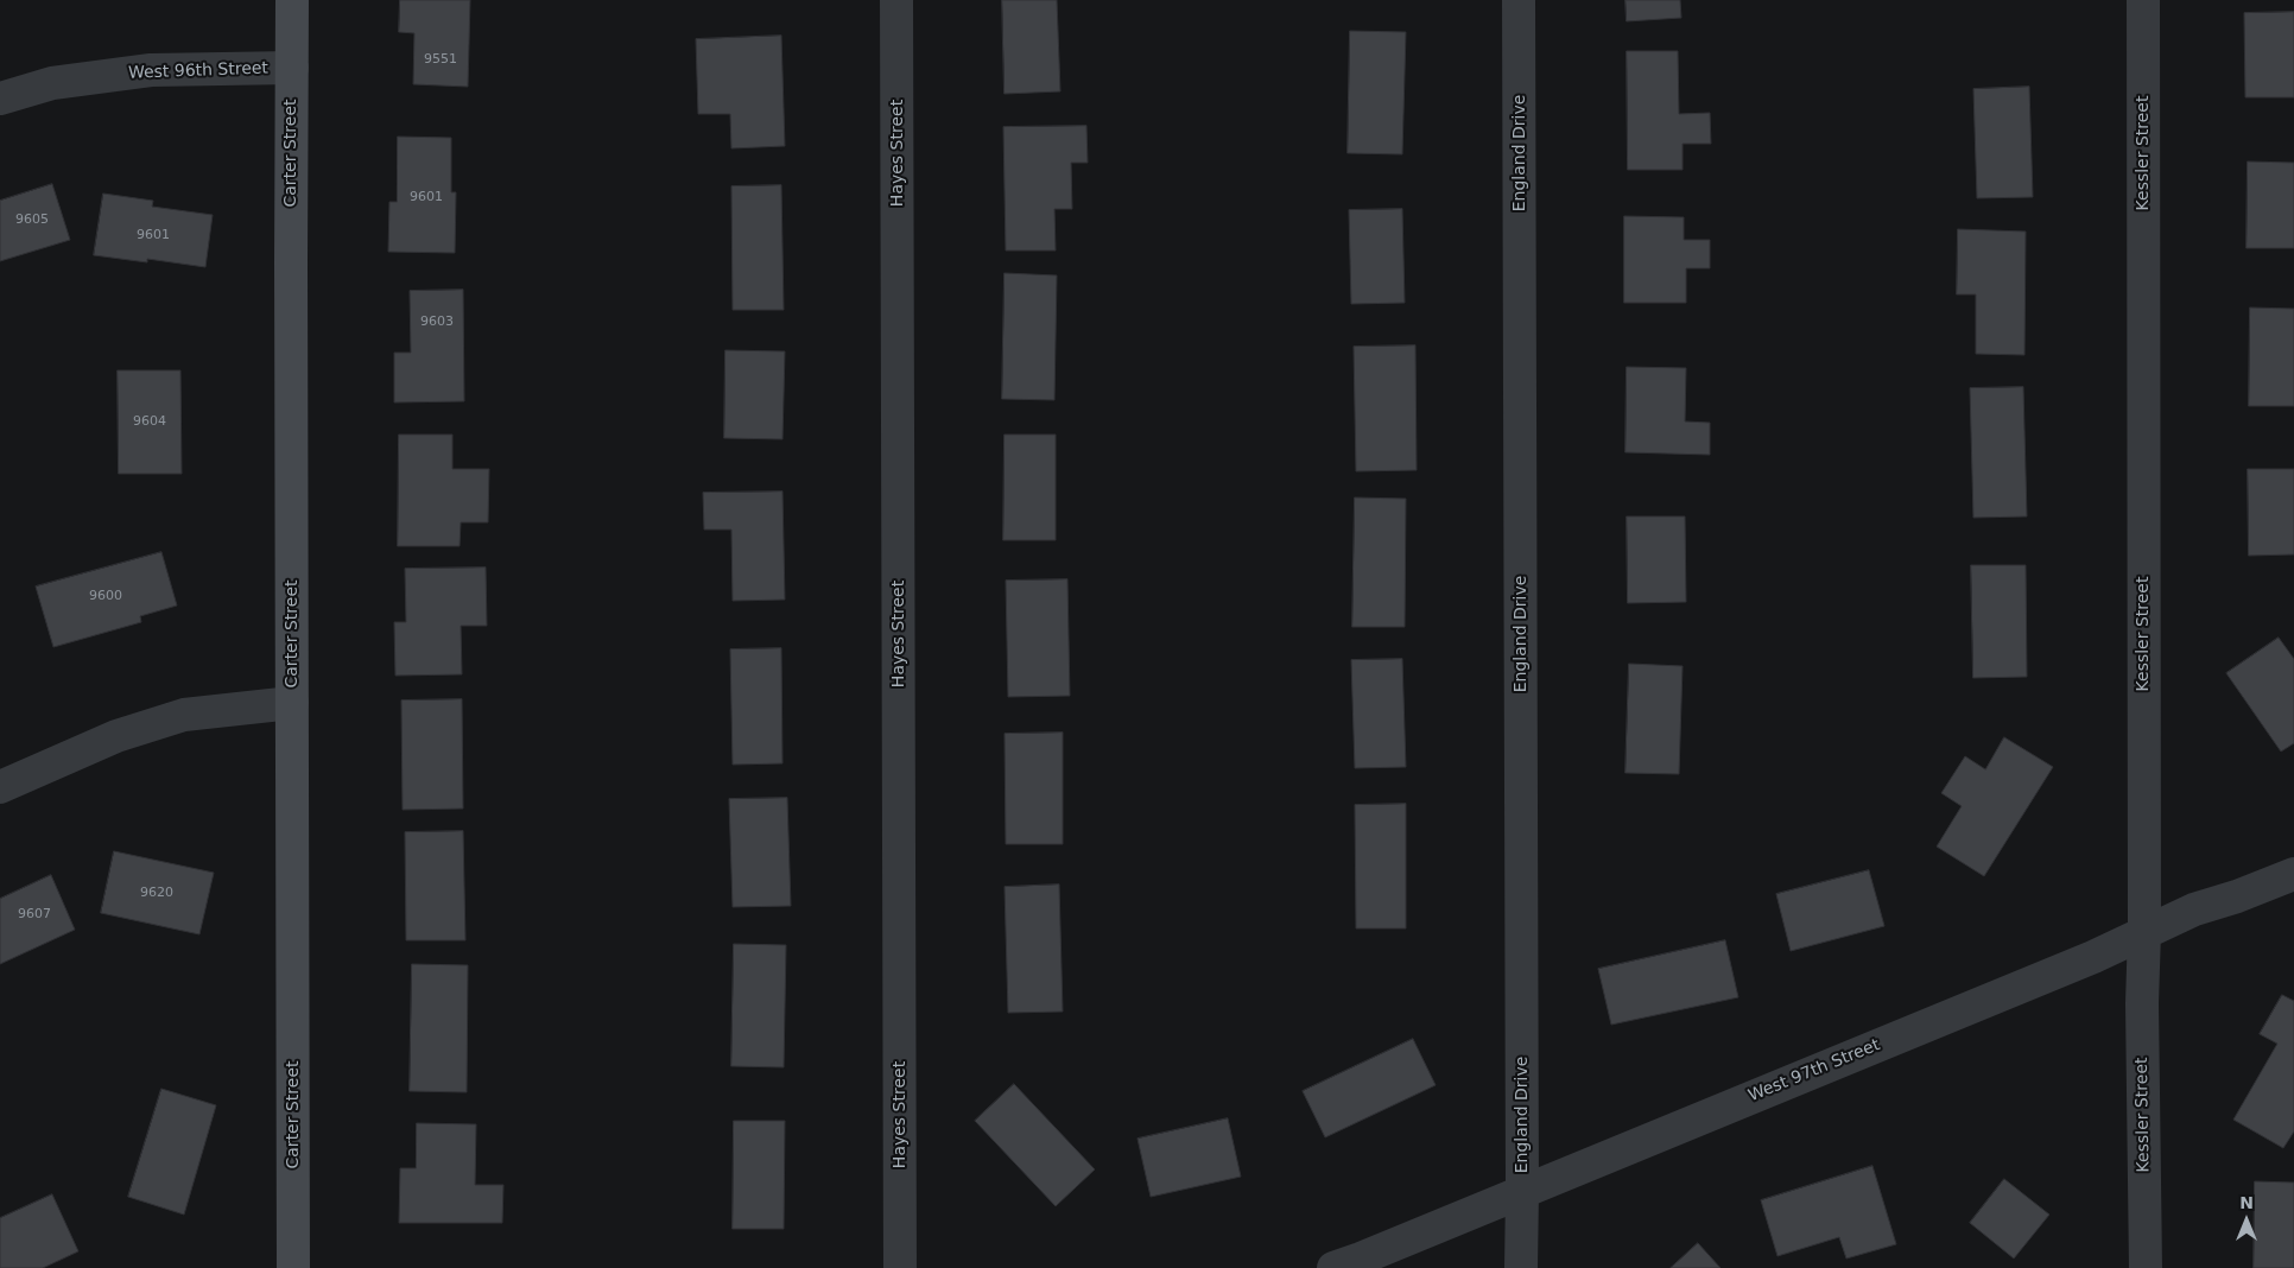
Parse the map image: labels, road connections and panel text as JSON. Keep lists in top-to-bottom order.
{
  "streets": {
    "street": [
      "West 96th Street",
      "Carter Street",
      "Hayes Street",
      "England Drive",
      "Kessler Street",
      "West 97th Street"
    ]
  },
  "crossings": [
    ["West 96th Street", "Carter Street"],
    ["England Drive", "West 97th Street"],
    ["Kessler Street", "West 97th Street"]
  ],
  "house_numbers": [
    "9551",
    "9601",
    "9605",
    "9601",
    "9603",
    "9604",
    "9600",
    "9620",
    "9607"
  ],
  "north": "top"
}
